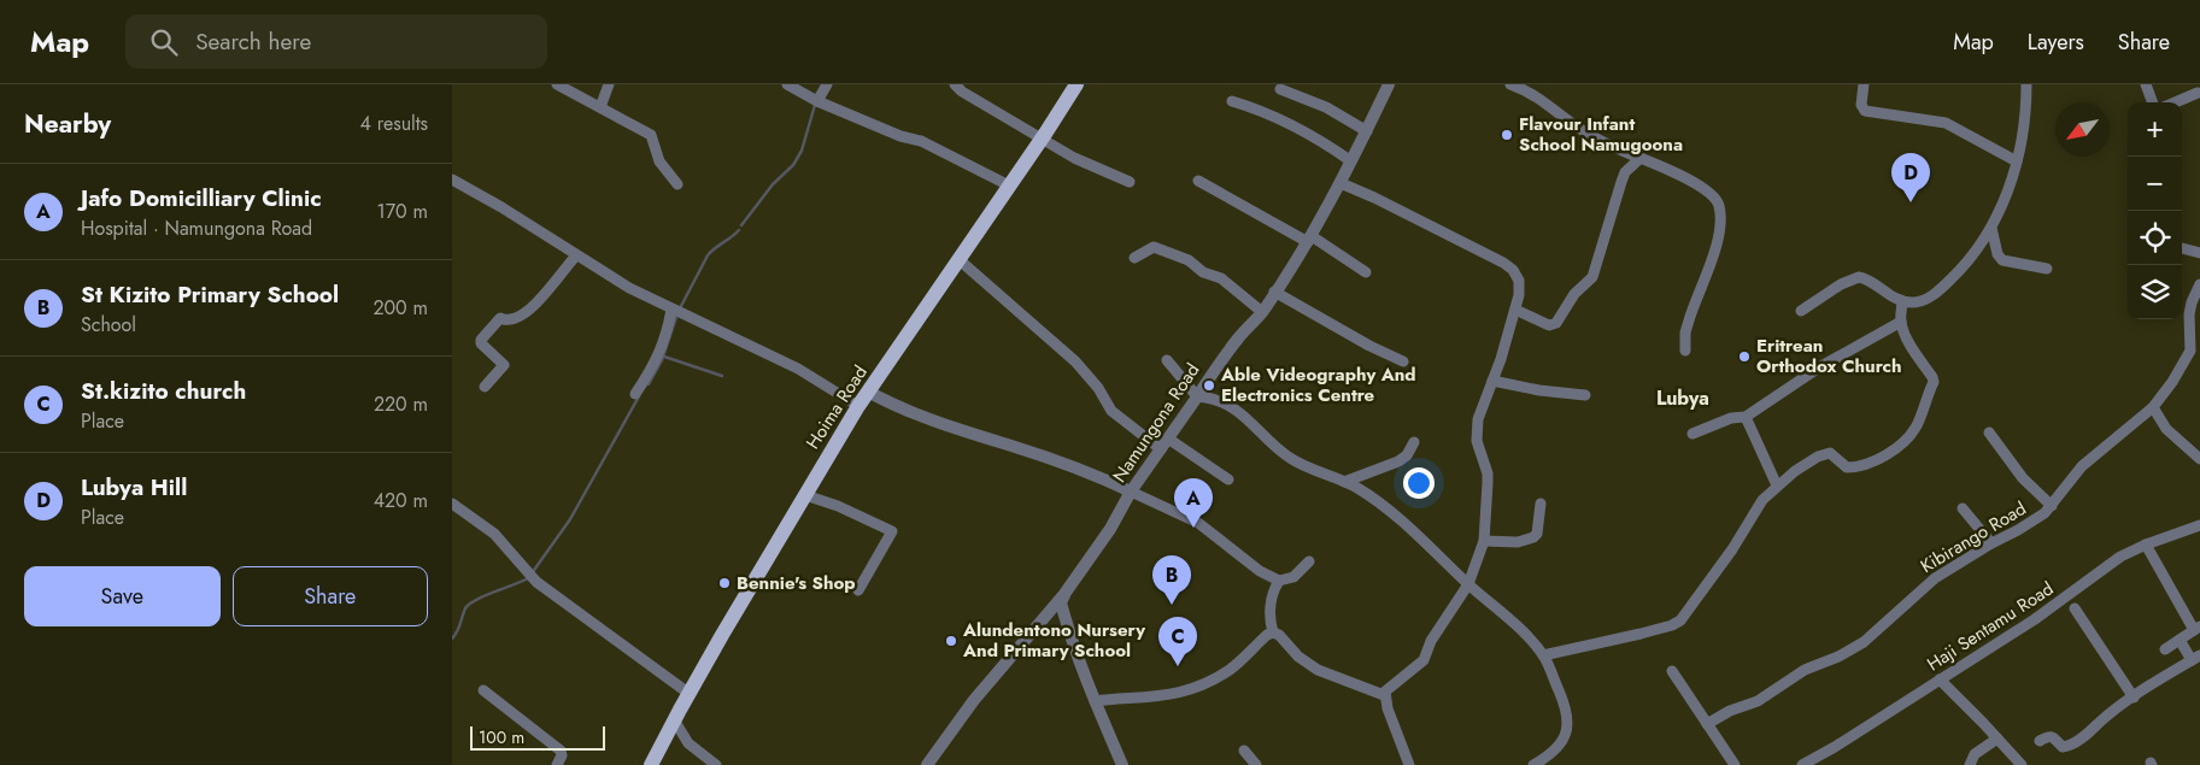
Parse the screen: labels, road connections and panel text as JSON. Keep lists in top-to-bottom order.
{
  "streets": {
    "main road": ["Hoima Road"],
    "street": ["Namungona Road", "Kibirango Road", "Haji Sentamu Road"]
  },
  "districts": ["Lubya"],
  "places": [
    "Flavour Infant School Namugoona",
    "Eritrean Orthodox Church",
    "Able Videography And Electronics Centre",
    "Bennie's Shop",
    "Alundentono Nursery And Primary School"
  ],
  "scale_bar": "100 m",
  "north": "bottom left",
  "page": {
    "header": "Map",
    "search": "Search here",
    "nav": ["Map", "Layers", "Share"],
    "heading": ["Nearby", "4 results"],
    "map_buttons": ["+", "−"],
    "pins": [
      "D",
      "A",
      "B",
      "C"
    ],
    "list": [
      {
        "mark": "A",
        "name": "Jafo Domicilliary Clinic",
        "note": "Hospital · Namungona Road",
        "value": "170 m"
      },
      {
        "mark": "B",
        "name": "St Kizito Primary School",
        "note": "School",
        "value": "200 m"
      },
      {
        "mark": "C",
        "name": "St.kizito church",
        "note": "Place",
        "value": "220 m"
      },
      {
        "mark": "D",
        "name": "Lubya Hill",
        "note": "Place",
        "value": "420 m"
      }
    ],
    "buttons": ["Save", "Share"],
    "scale": "100 m"
  }
}
